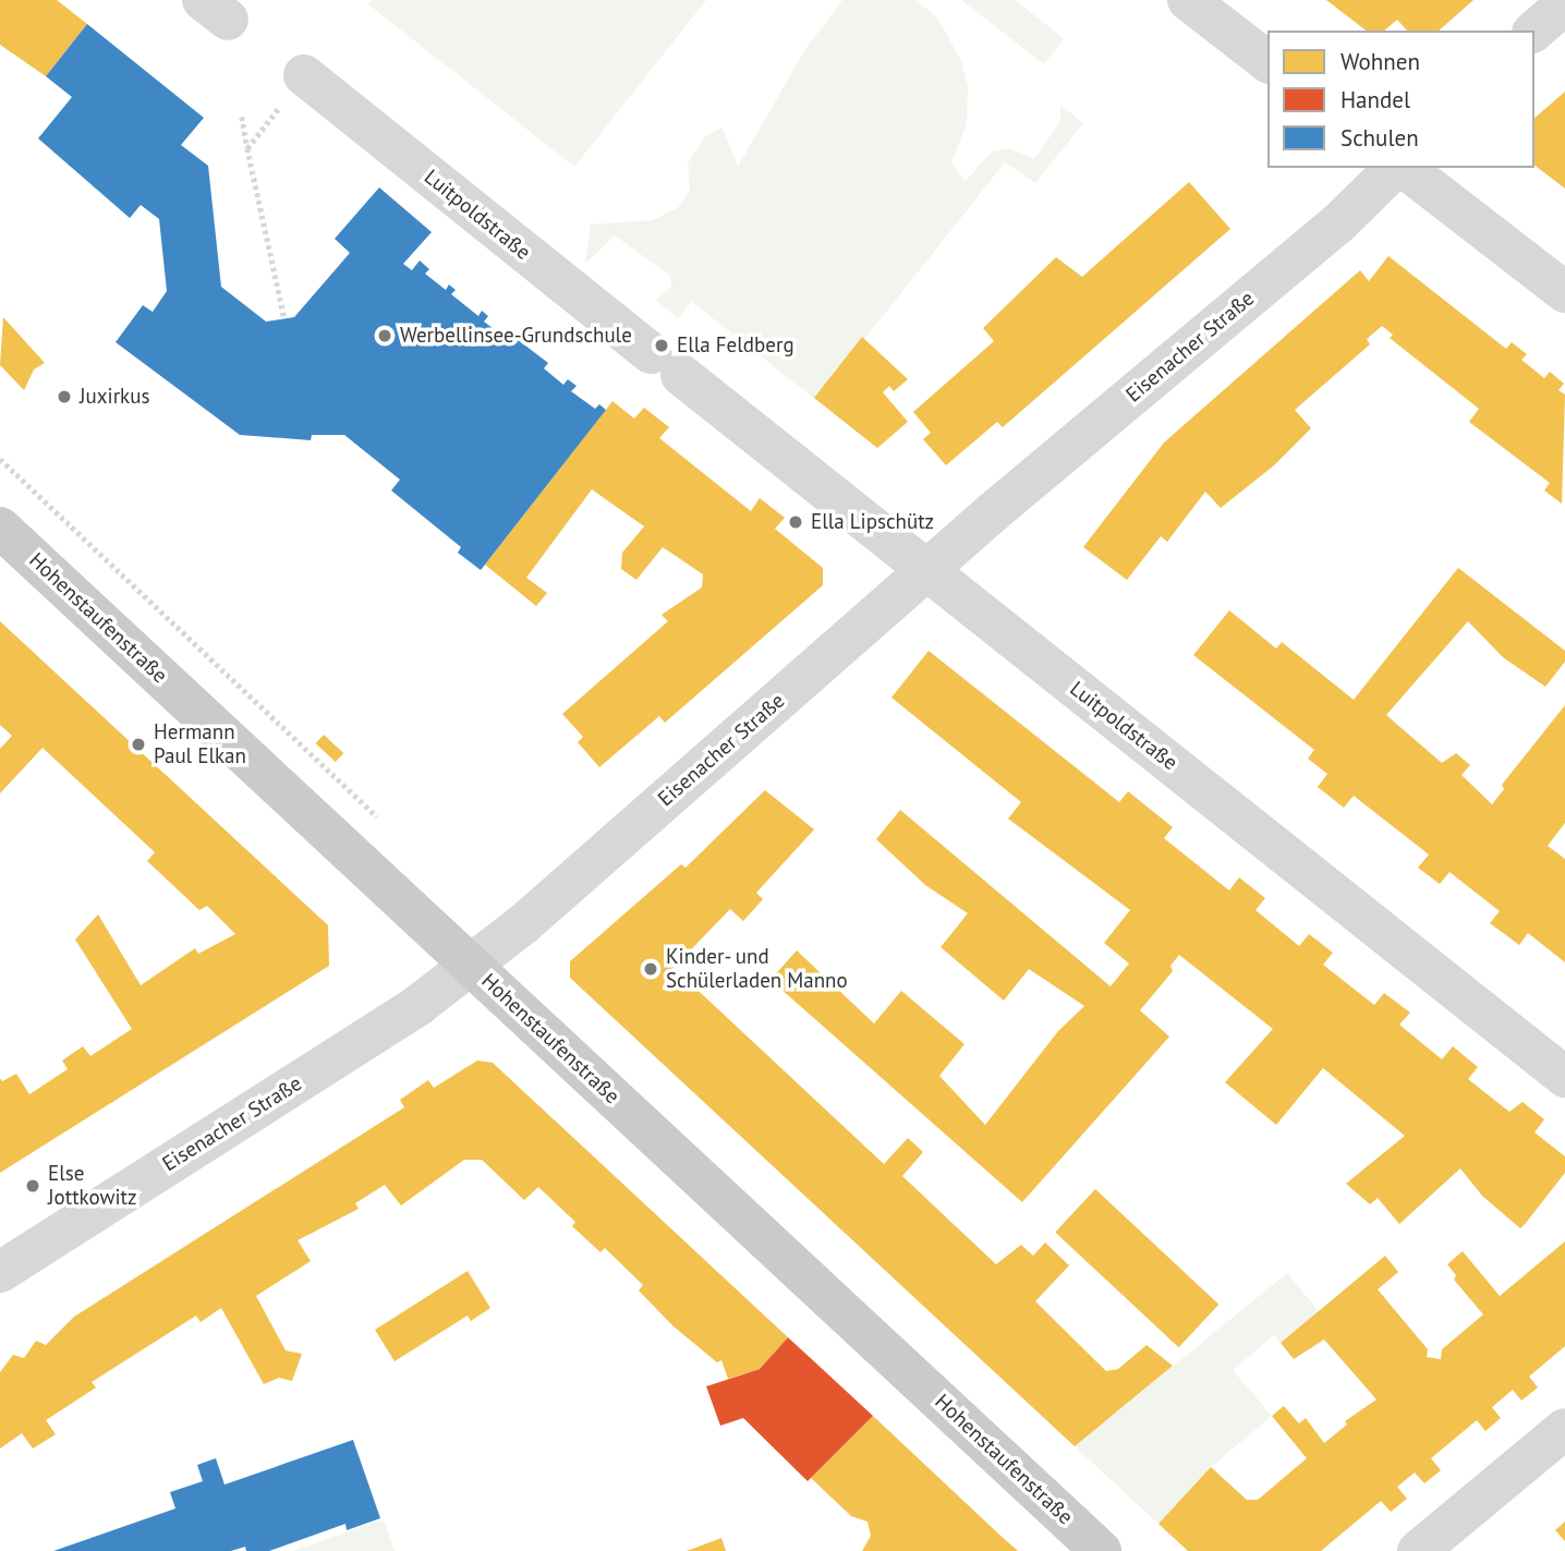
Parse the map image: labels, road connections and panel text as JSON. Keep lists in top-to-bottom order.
{
  "streets": {
    "main road": ["Hohenstaufenstraße"],
    "street": ["Luitpoldstraße", "Eisenacher Straße"]
  },
  "crossings": [
    ["Luitpoldstraße", "Eisenacher Straße"],
    ["Eisenacher Straße", "Hohenstaufenstraße"]
  ],
  "places": [
    "Werbellinsee-Grundschule",
    "Ella Feldberg",
    "Juxirkus",
    "Ella Lipschütz",
    "Hermann Paul Elkan",
    "Kinder- und Schülerladen Manno",
    "Else Jottkowitz"
  ],
  "legend": ["Wohnen", "Handel", "Schulen"]
}
